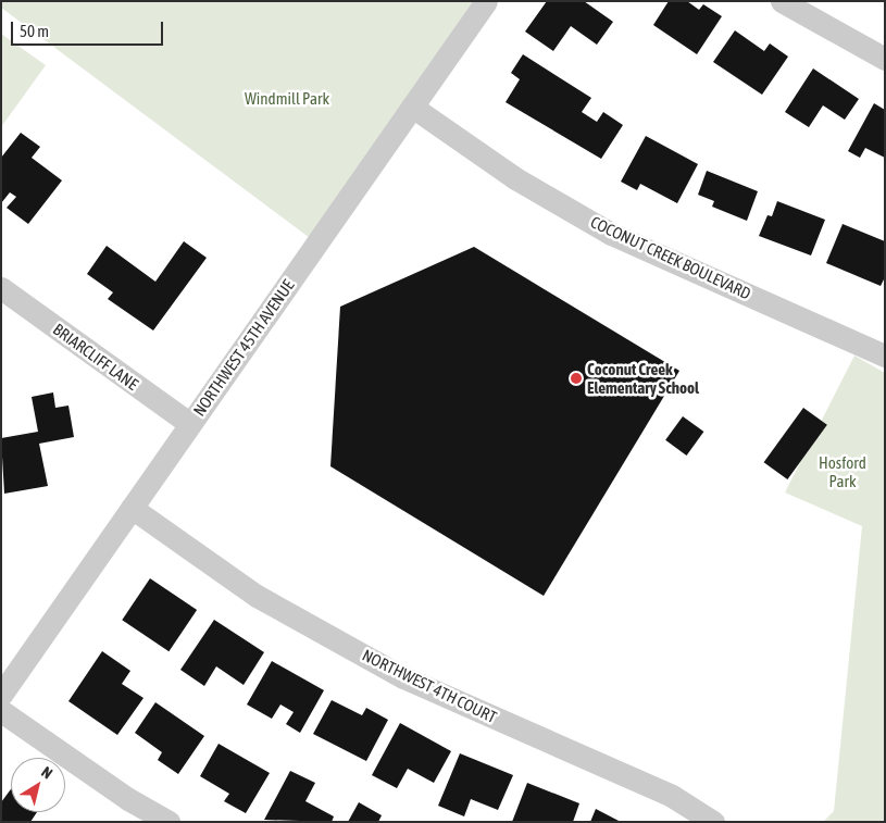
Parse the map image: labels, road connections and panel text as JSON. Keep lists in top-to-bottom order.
{
  "streets": {
    "street": [
      "COCONUT CREEK BOULEVARD",
      "NORTHWEST 45TH AVENUE",
      "BRIARCLIFF LANE",
      "NORTHWEST 4TH COURT"
    ]
  },
  "crossings": [
    ["COCONUT CREEK BOULEVARD", "NORTHWEST 45TH AVENUE"],
    ["NORTHWEST 45TH AVENUE", "BRIARCLIFF LANE"],
    ["NORTHWEST 45TH AVENUE", "NORTHWEST 4TH COURT"]
  ],
  "parks": ["Windmill Park", "Hosford Park"],
  "places": ["Coconut Creek Elementary School"],
  "scale_bar": "50 m",
  "north": "top right"
}
